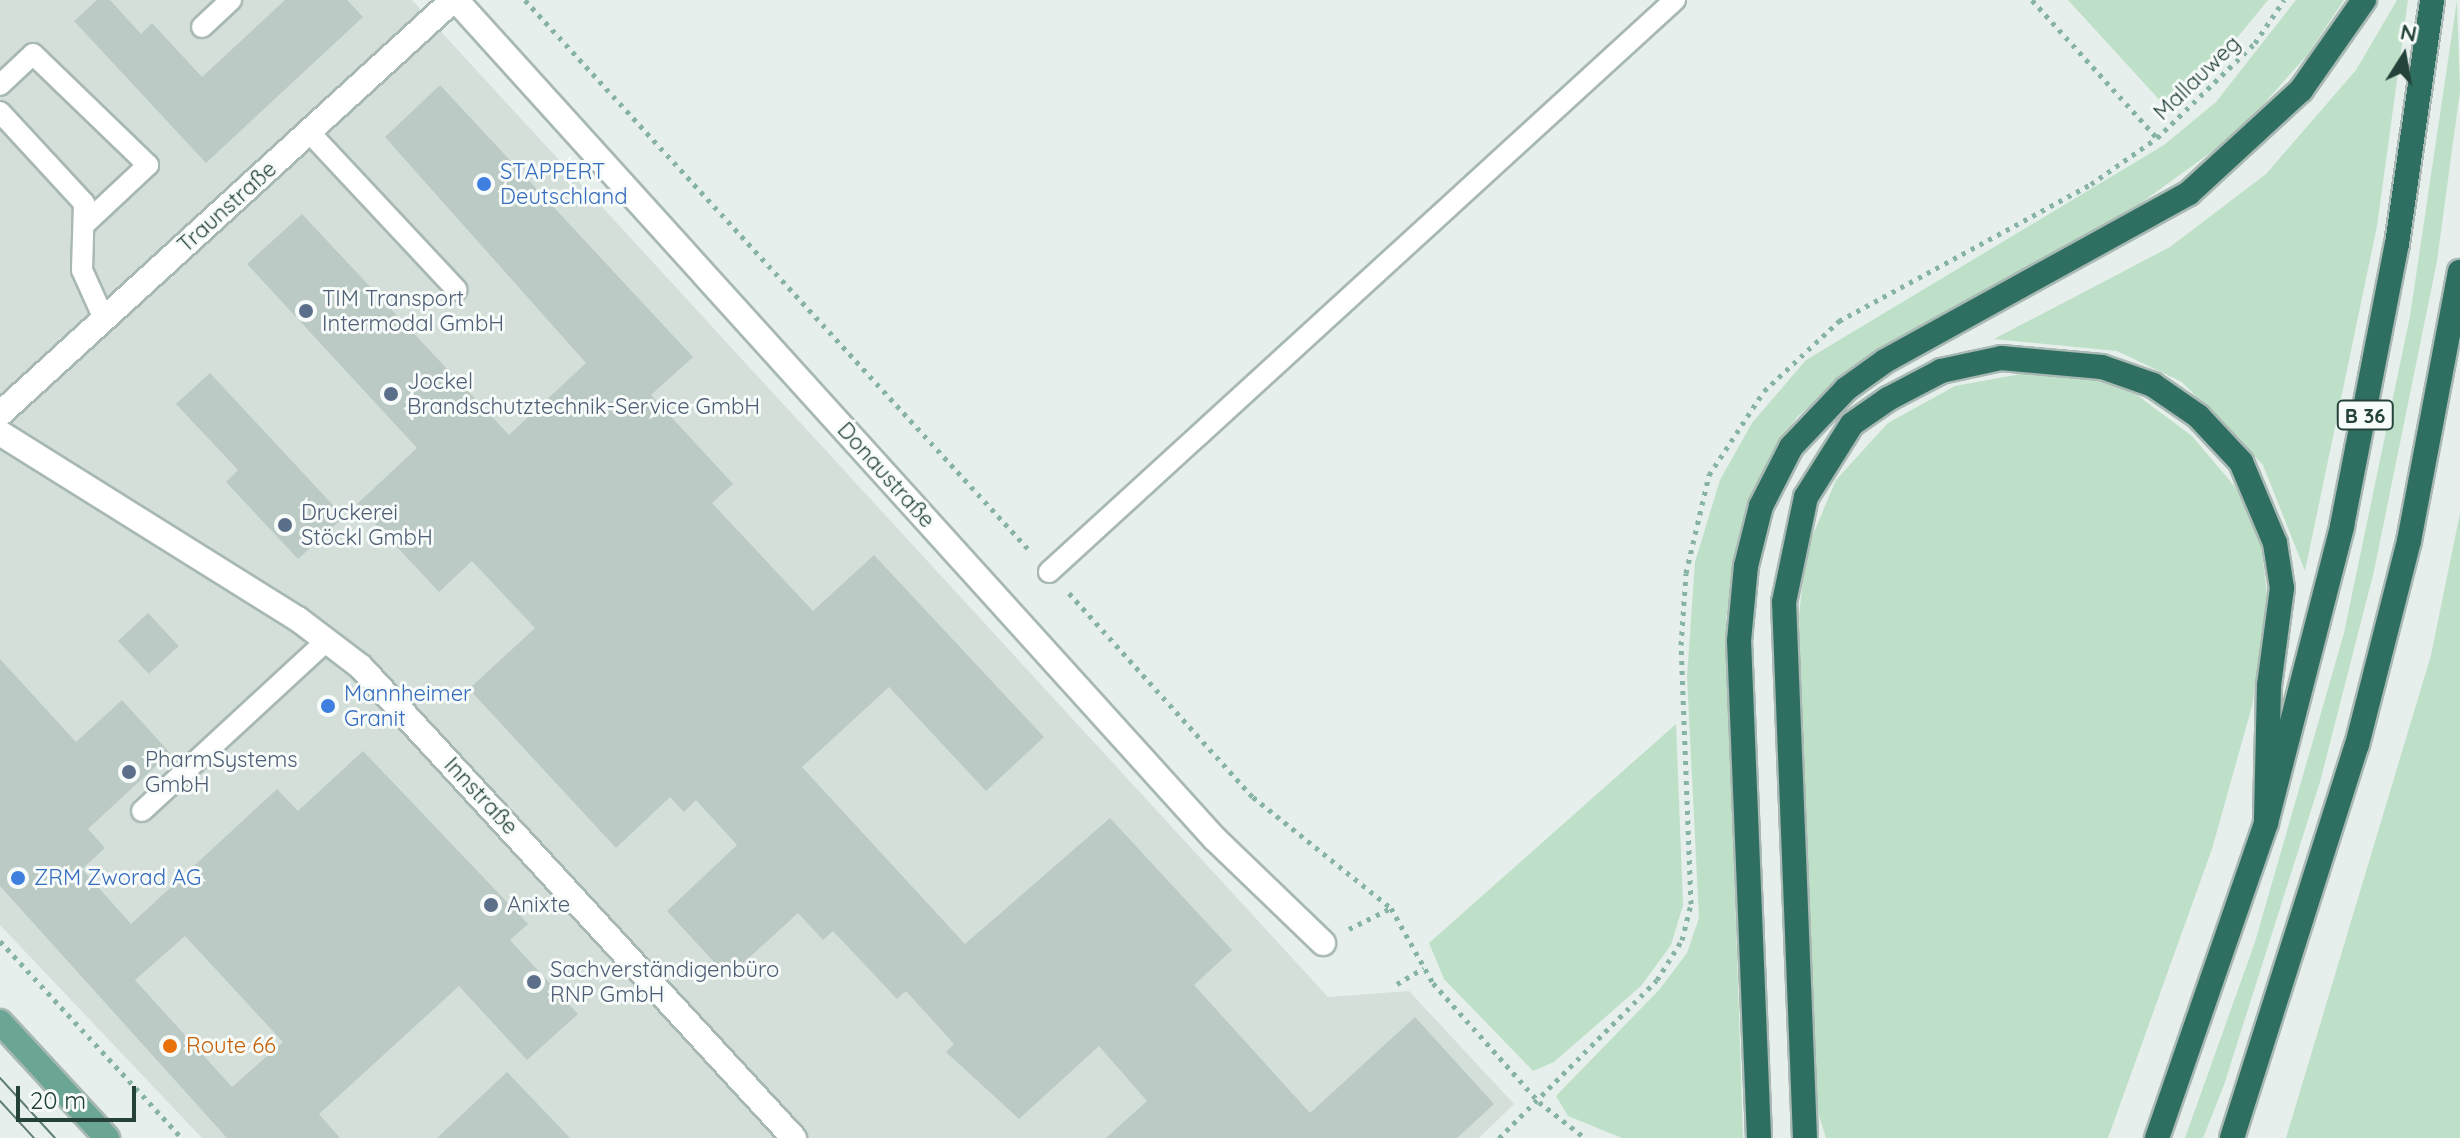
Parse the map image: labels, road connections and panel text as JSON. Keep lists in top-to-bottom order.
{
  "streets": {
    "highway": ["B 36"],
    "street": ["Traunstraße", "Donaustraße", "Innstraße"],
    "path": ["Mallauweg"]
  },
  "crossings": [
    ["Traunstraße", "Donaustraße"]
  ],
  "places": [
    "STAPPERT Deutschland",
    "TIM Transport Intermodal GmbH",
    "Jockel Brandschutztechnik-Service GmbH",
    "Druckerei Stöckl GmbH",
    "Mannheimer Granit",
    "PharmSystems GmbH",
    "ZRM Zworad AG",
    "Anixte",
    "Sachverständigenbüro RNP GmbH",
    "Route 66"
  ],
  "scale_bar": "20 m",
  "north": "top"
}
